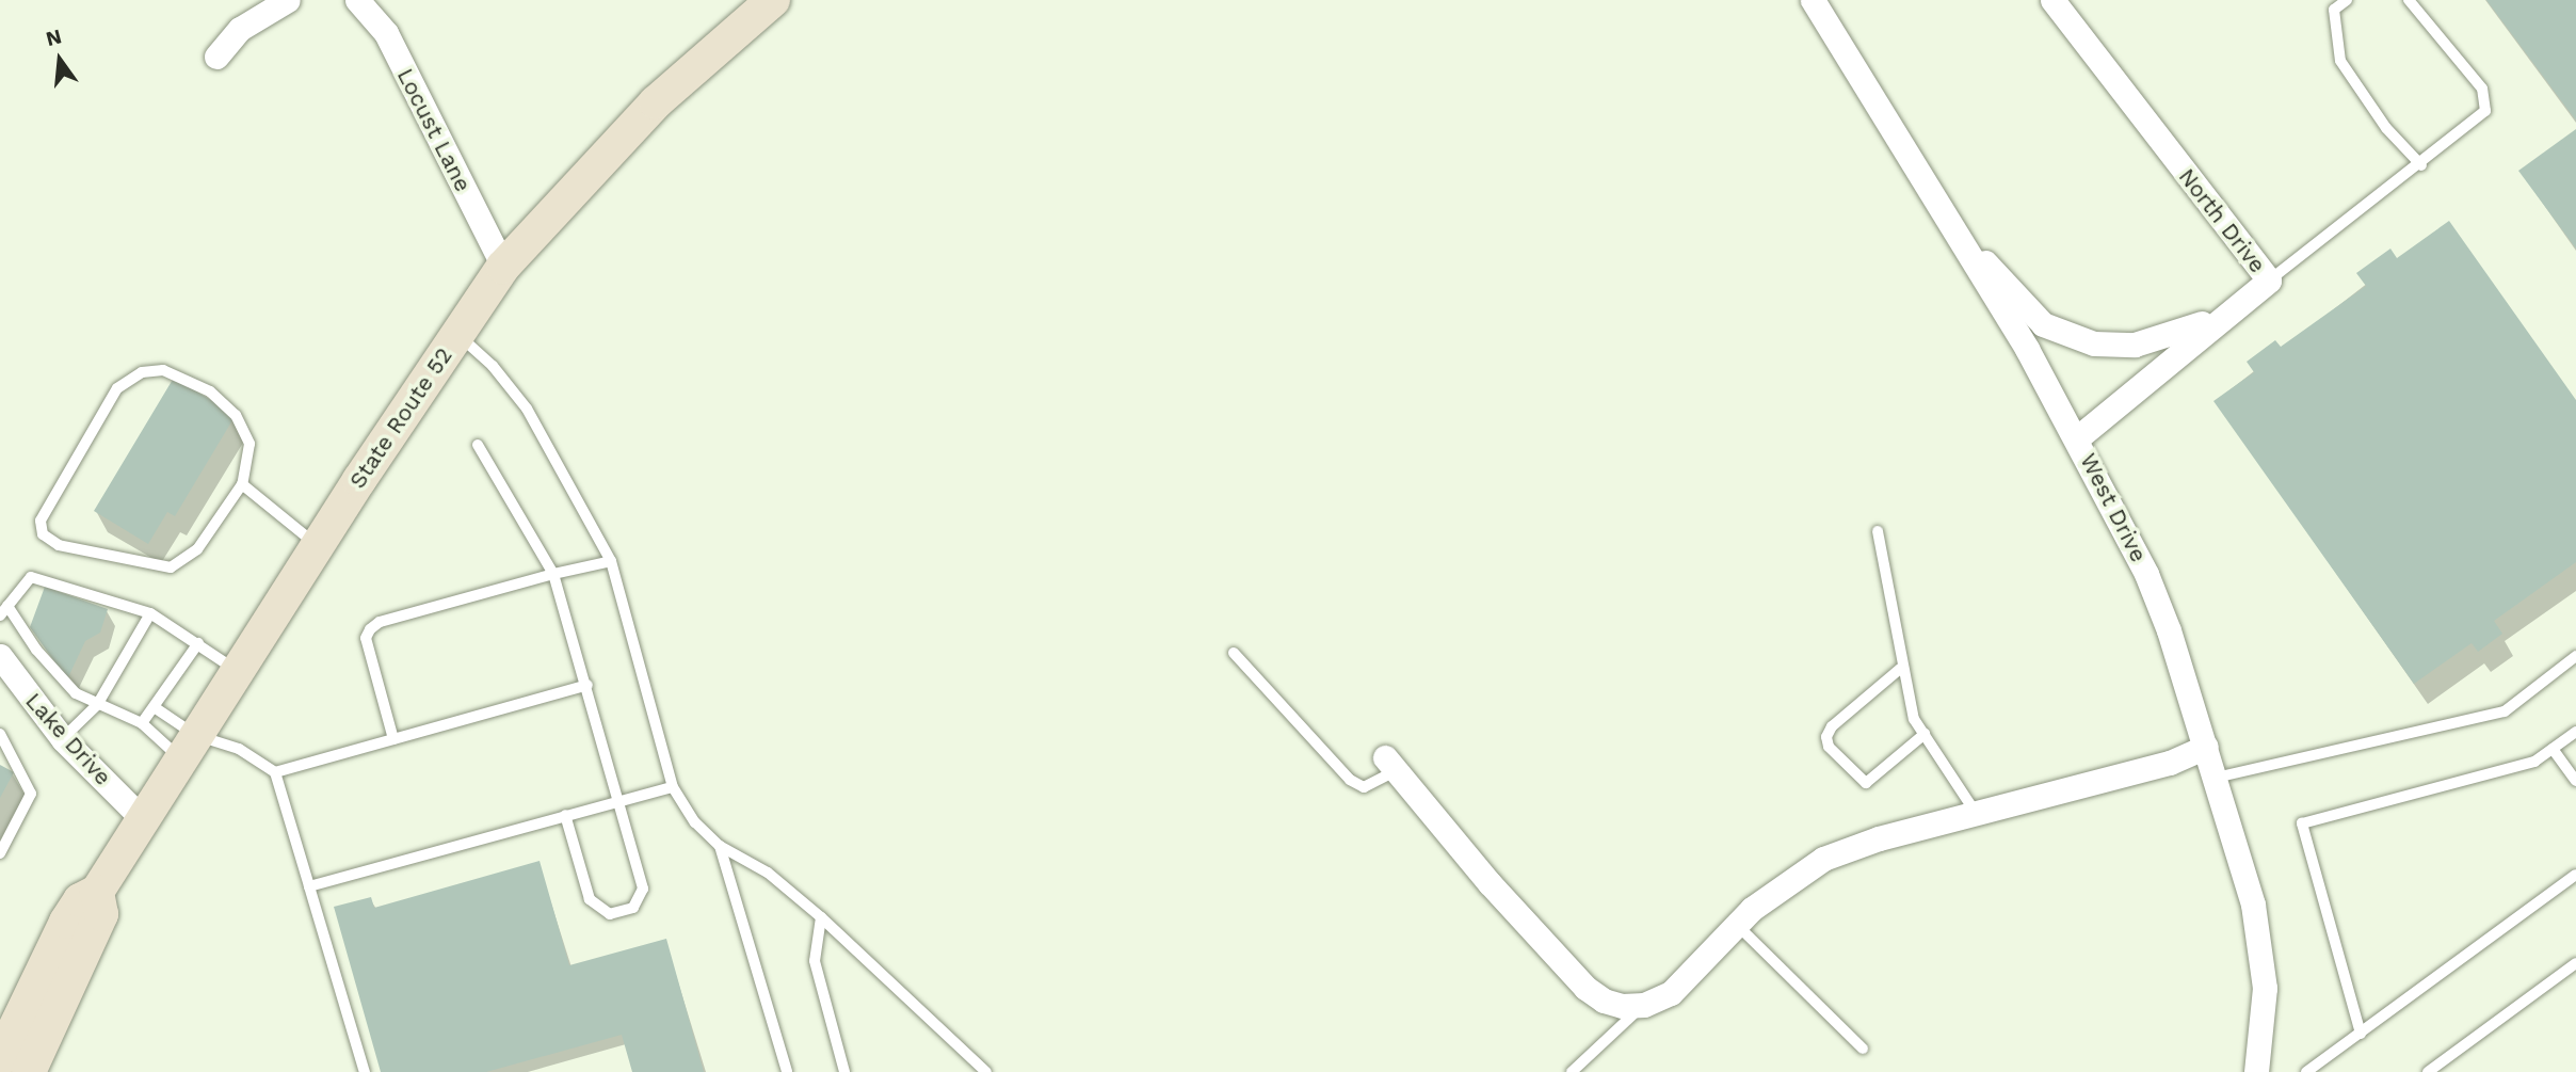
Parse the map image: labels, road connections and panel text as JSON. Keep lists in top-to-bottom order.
{
  "streets": {
    "main road": ["State Route 52"],
    "street": [
      "Locust Lane",
      "North Drive",
      "West Drive",
      "Lake Drive"
    ]
  },
  "crossings": [
    ["Locust Lane", "State Route 52"],
    ["North Drive", "West Drive"],
    ["State Route 52", "Lake Drive"]
  ],
  "north": "top"
}
